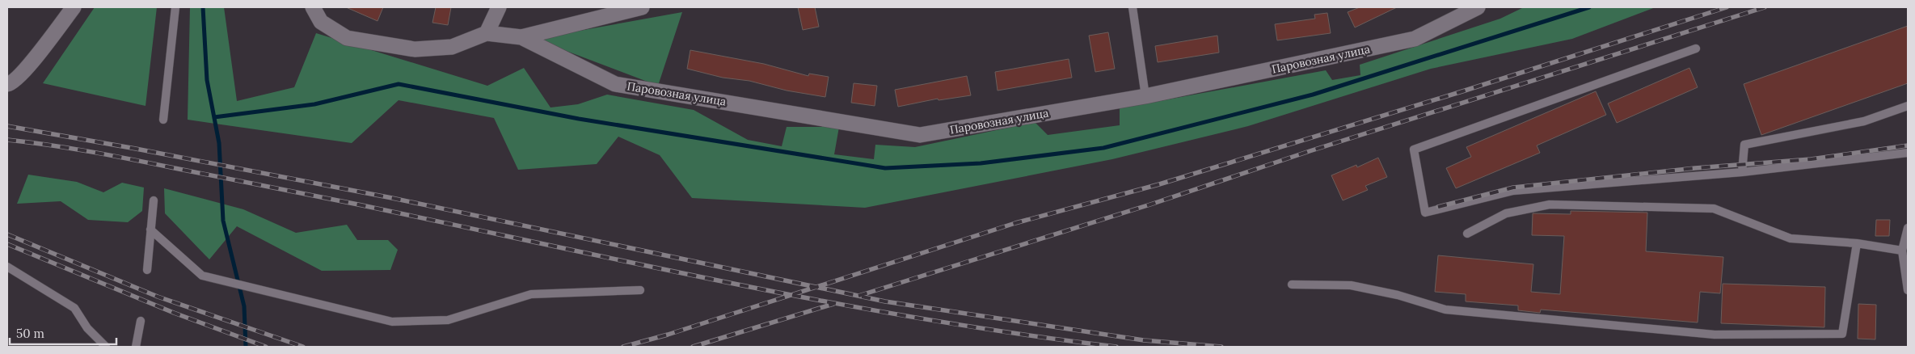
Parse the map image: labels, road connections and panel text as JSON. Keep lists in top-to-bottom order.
{
  "streets": {
    "street": ["Паровозная улица"]
  },
  "scale_bar": "50 m"
}
